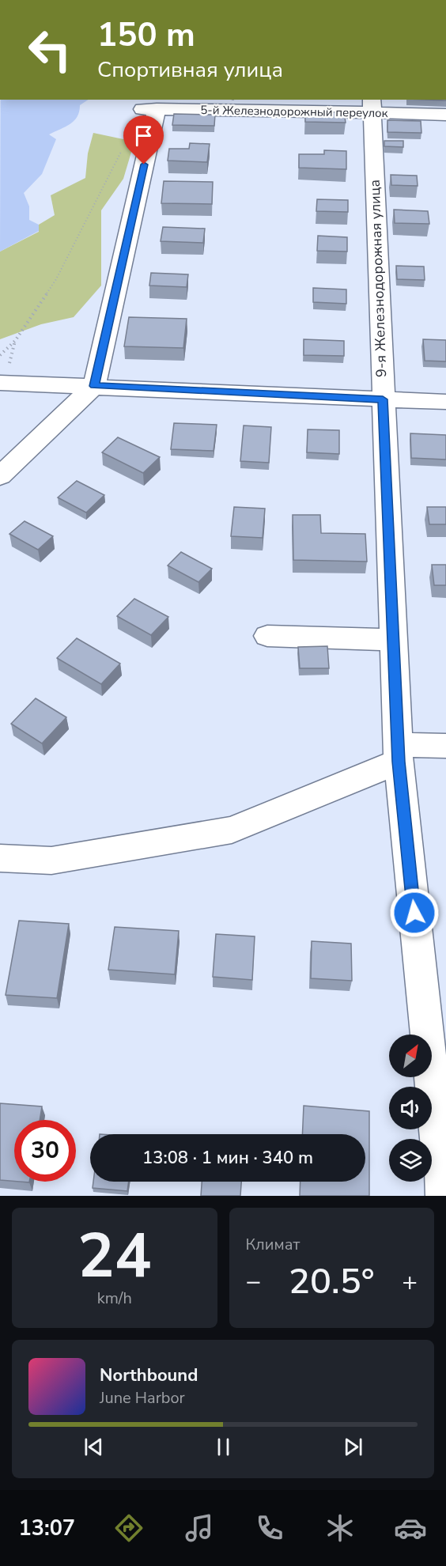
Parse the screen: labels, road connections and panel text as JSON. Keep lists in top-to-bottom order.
{
  "streets": {
    "street": ["5-й Железнодорожный переулок", "9-я Железнодорожная улица"]
  },
  "crossings": [
    ["5-й Железнодорожный переулок", "9-я Железнодорожная улица"]
  ],
  "north": "top right",
  "page": {
    "turn": ["150 m", "Спортивная улица"],
    "limit": "30",
    "trip": "13:08 · 1 мин · 340 m",
    "tile": [
      ["24", "km/h"],
      "Климат"
    ],
    "heat": ["−", "20.5°", "+"],
    "song": ["Northbound", "June Harbor"],
    "tabs": "13:07"
  }
}
